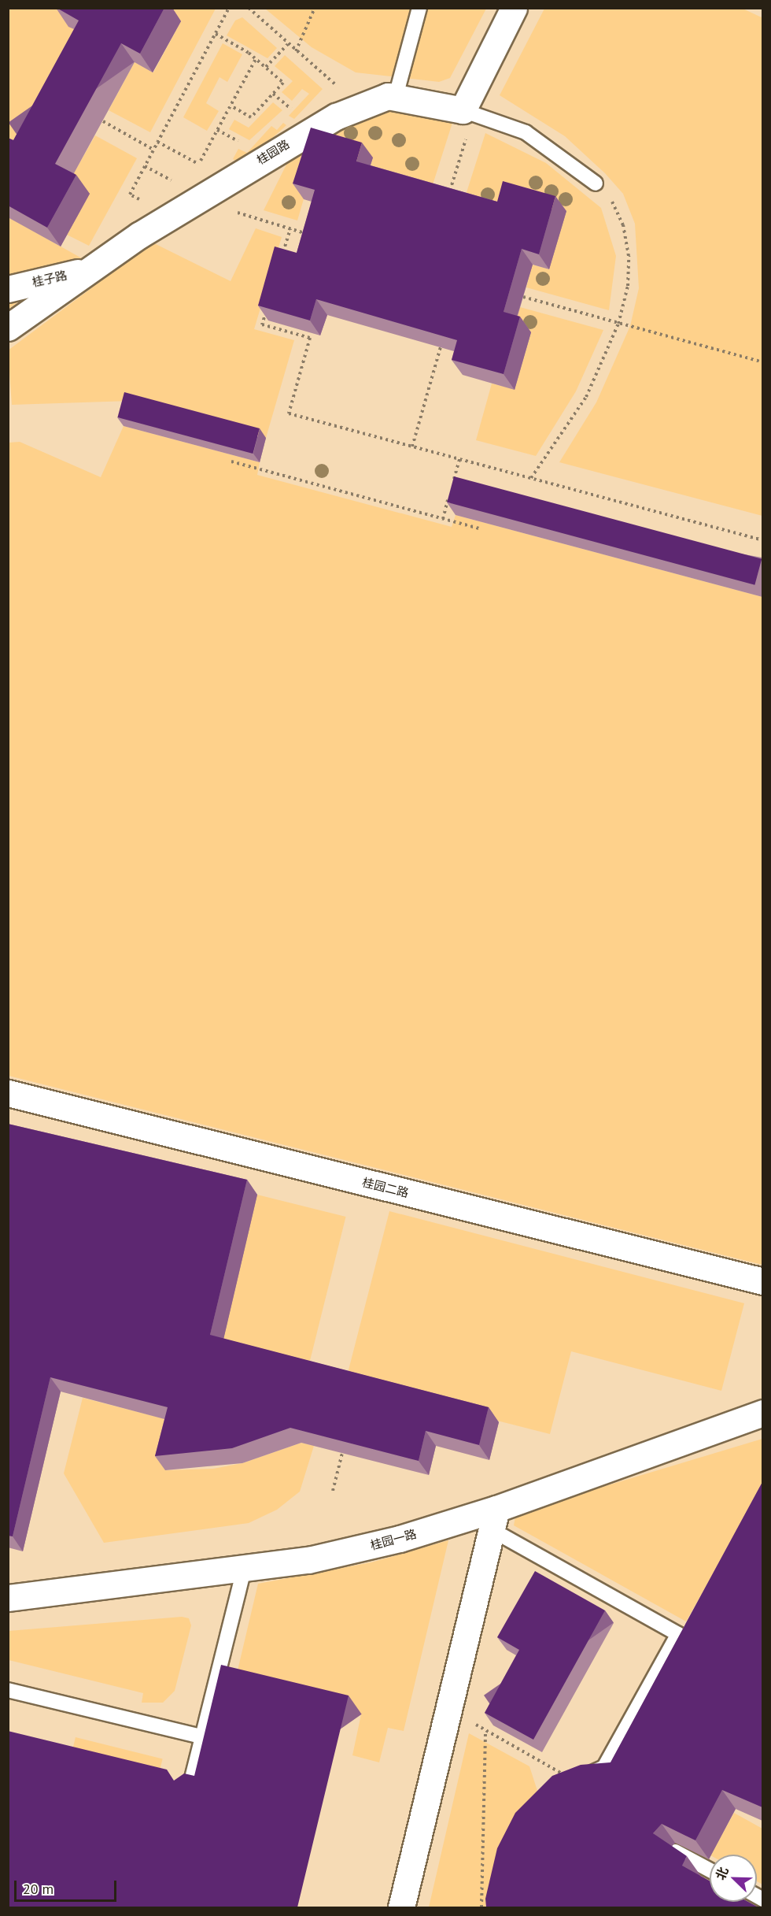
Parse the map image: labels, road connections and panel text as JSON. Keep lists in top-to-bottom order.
{
  "streets": {
    "street": [
      "桂园路",
      "桂子路",
      "桂园二路",
      "桂园一路"
    ]
  },
  "crossings": [
    ["桂园路", "桂子路"]
  ],
  "scale_bar": "20 m",
  "north": "top left"
}
